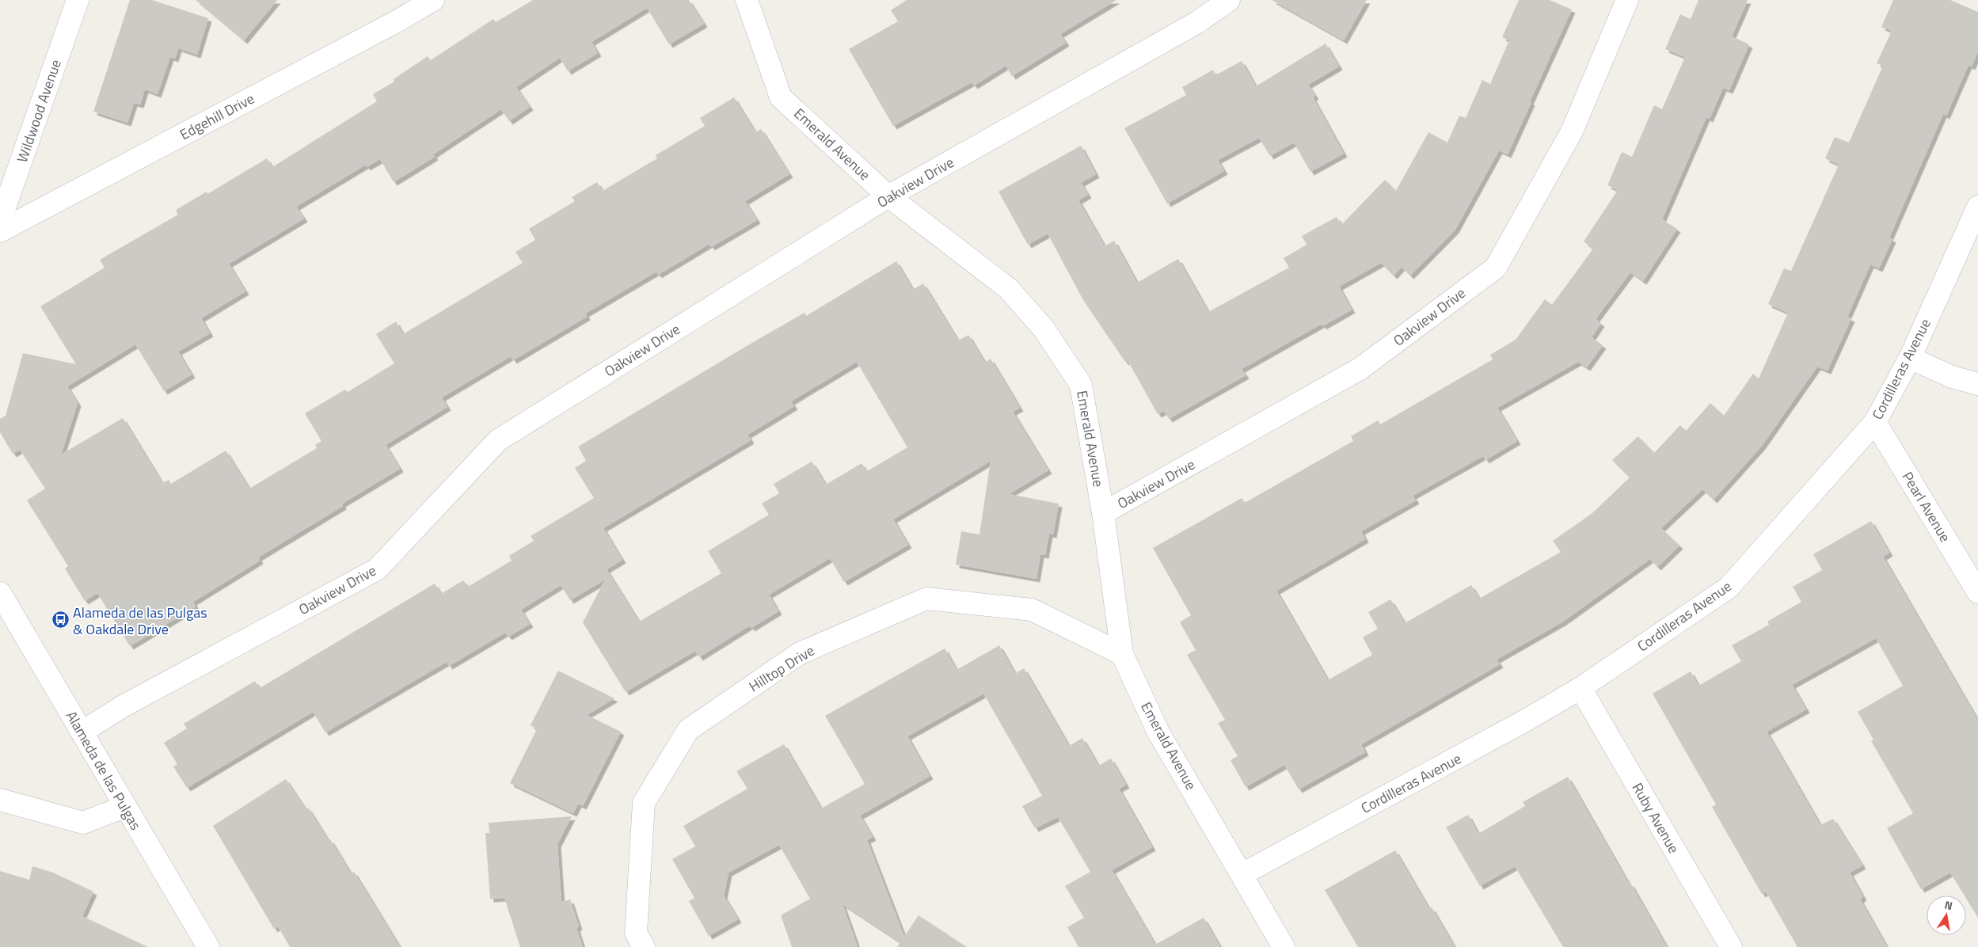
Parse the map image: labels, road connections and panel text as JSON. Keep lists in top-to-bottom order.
{
  "streets": {
    "street": [
      "Wildwood Avenue",
      "Edgehill Drive",
      "Emerald Avenue",
      "Oakview Drive",
      "Cordilleras Avenue",
      "Pearl Avenue",
      "Hilltop Drive",
      "Alameda de las Pulgas",
      "Ruby Avenue"
    ]
  },
  "crossings": [
    ["Emerald Avenue", "Oakview Drive"],
    ["Emerald Avenue", "Cordilleras Avenue"],
    ["Emerald Avenue", "Hilltop Drive"],
    ["Oakview Drive", "Alameda de las Pulgas"],
    ["Cordilleras Avenue", "Pearl Avenue"],
    ["Cordilleras Avenue", "Ruby Avenue"]
  ],
  "places": {
    "bus stop": ["Alameda de las Pulgas & Oakdale Drive"]
  },
  "north": "top"
}
